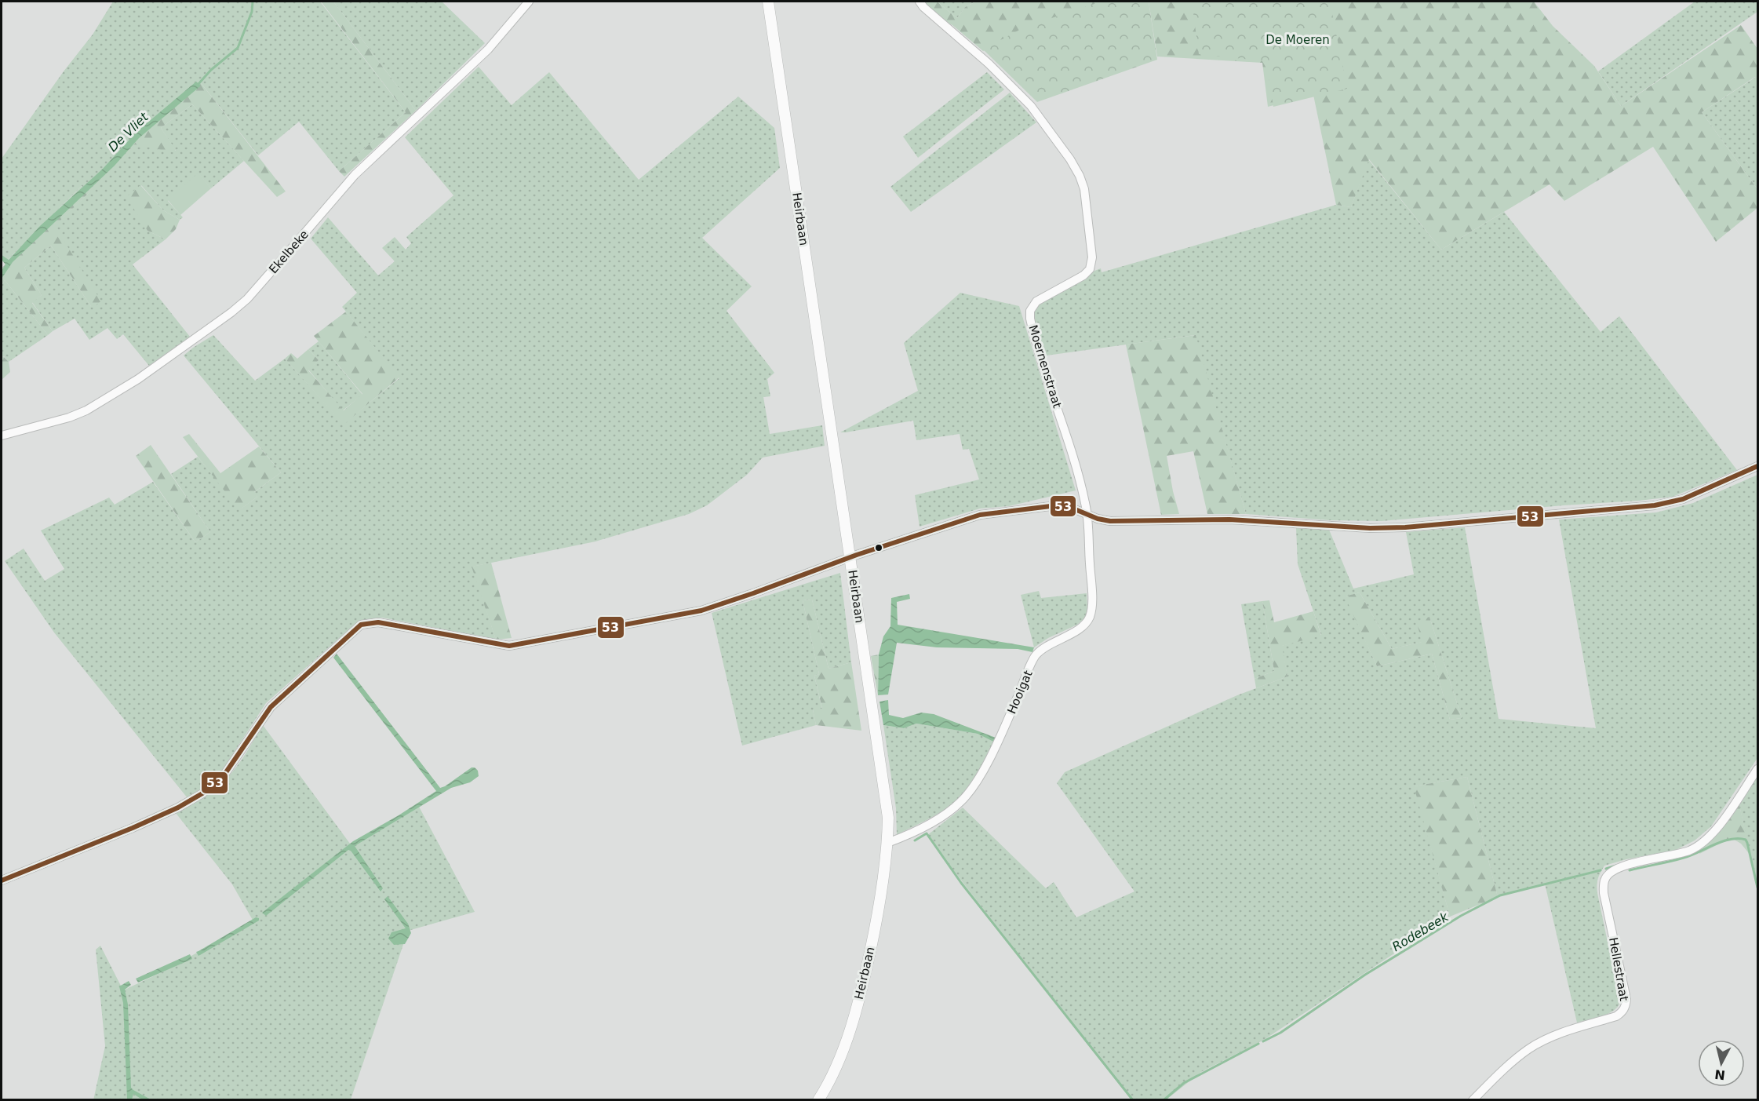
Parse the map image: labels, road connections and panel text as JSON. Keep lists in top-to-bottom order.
{
  "streets": {
    "main road": ["Heirbaan"],
    "street": [
      "Ekelbeke",
      "Moernenstraat",
      "Hooigat",
      "Hellestraat"
    ]
  },
  "crossings": [
    ["Heirbaan", "Hooigat"],
    ["Moernenstraat", "Hooigat"]
  ],
  "water": ["De Vliet", "Rodebeek"],
  "parks": ["De Moeren"],
  "lines": ["transit line 53"],
  "north": "bottom"
}
